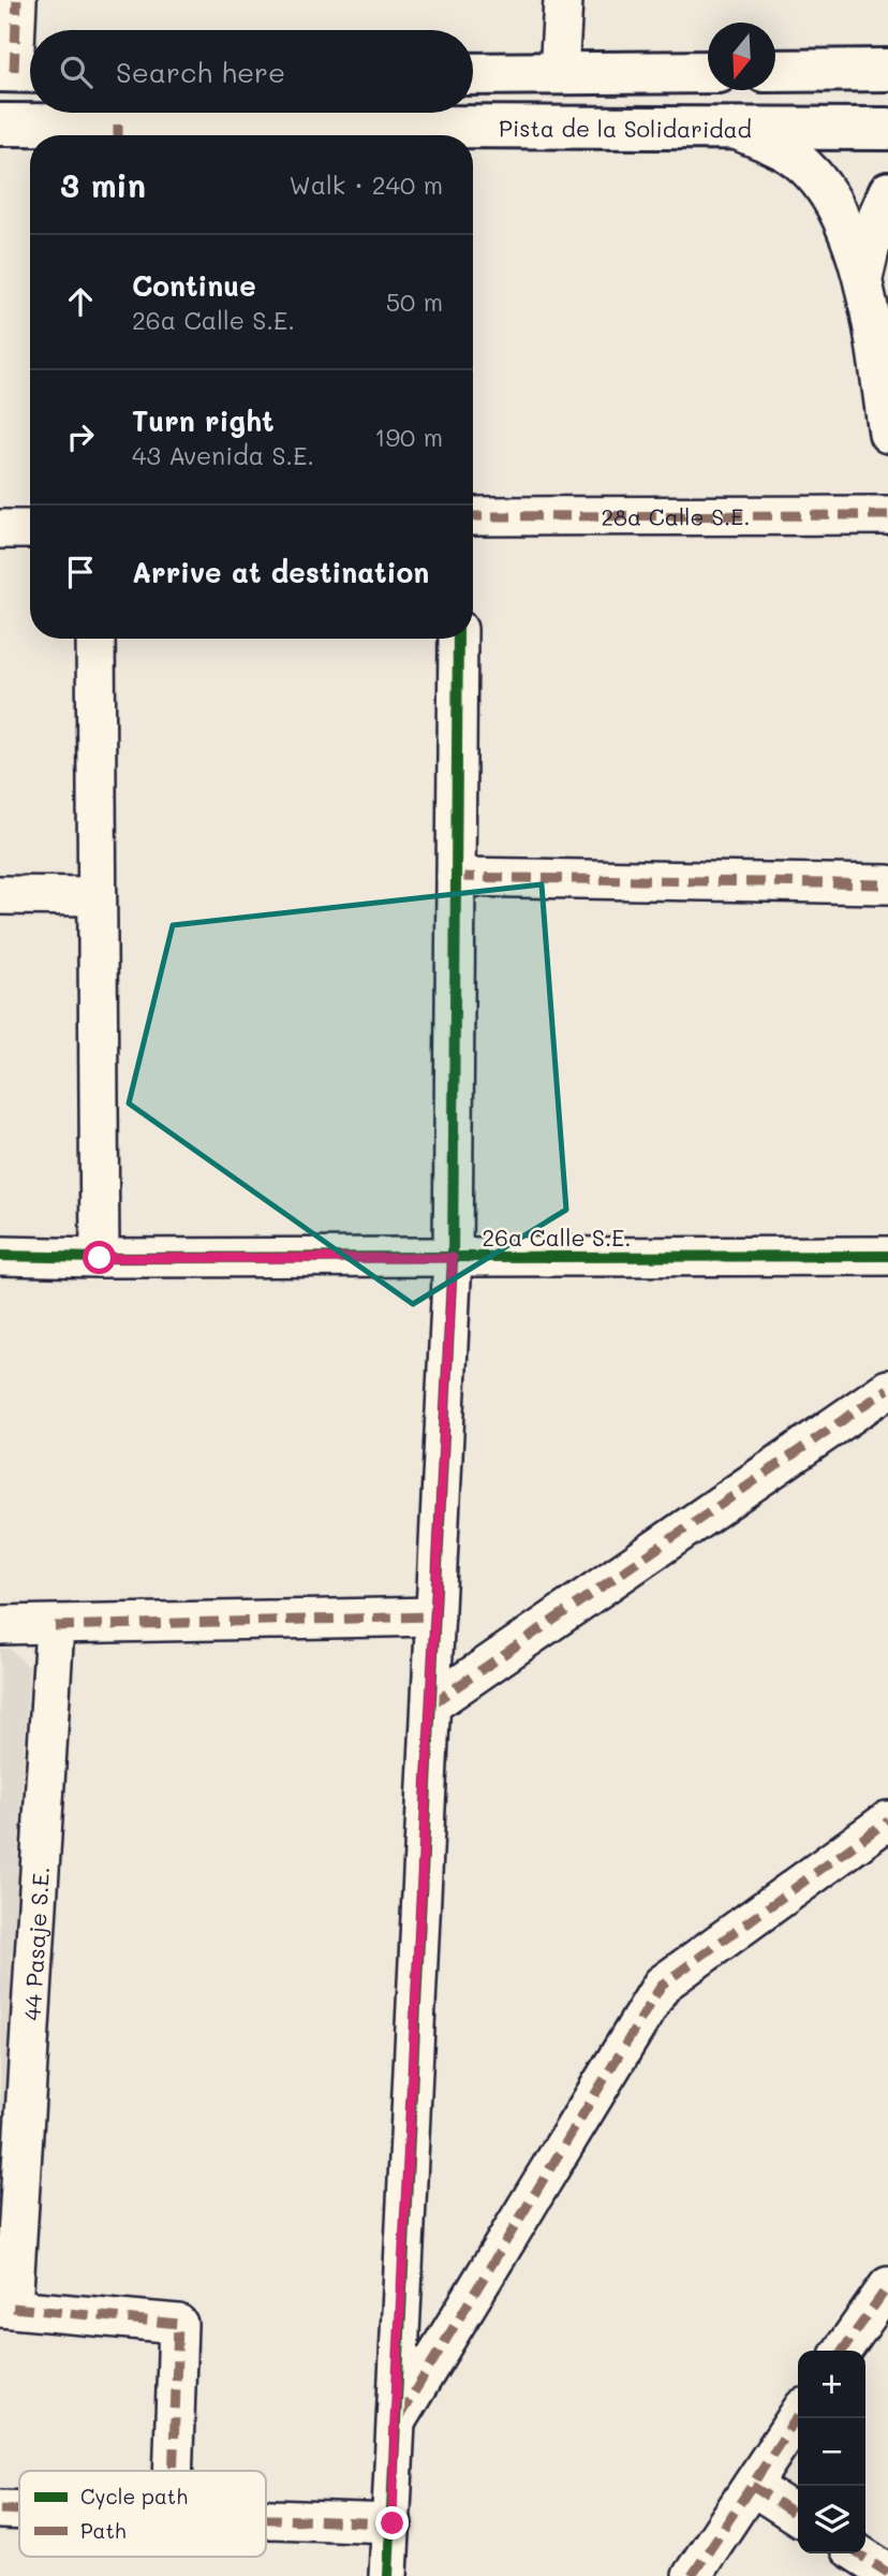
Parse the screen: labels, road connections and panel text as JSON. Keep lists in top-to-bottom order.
{
  "streets": {
    "main road": ["Pista de la Solidaridad"],
    "street": ["28a Calle S.E.", "26a Calle S.E.", "44 Pasaje S.E."]
  },
  "legend": ["Cycle path", "Path"],
  "north": "bottom",
  "page": {
    "search": "Search here",
    "heading": ["3 min", "Walk · 240 m"],
    "list": [
      ["Continue", "26a Calle S.E.", "50 m"],
      ["Turn right", "43 Avenida S.E.", "190 m"],
      "Arrive at destination"
    ],
    "map_buttons": ["+", "−"]
  }
}
